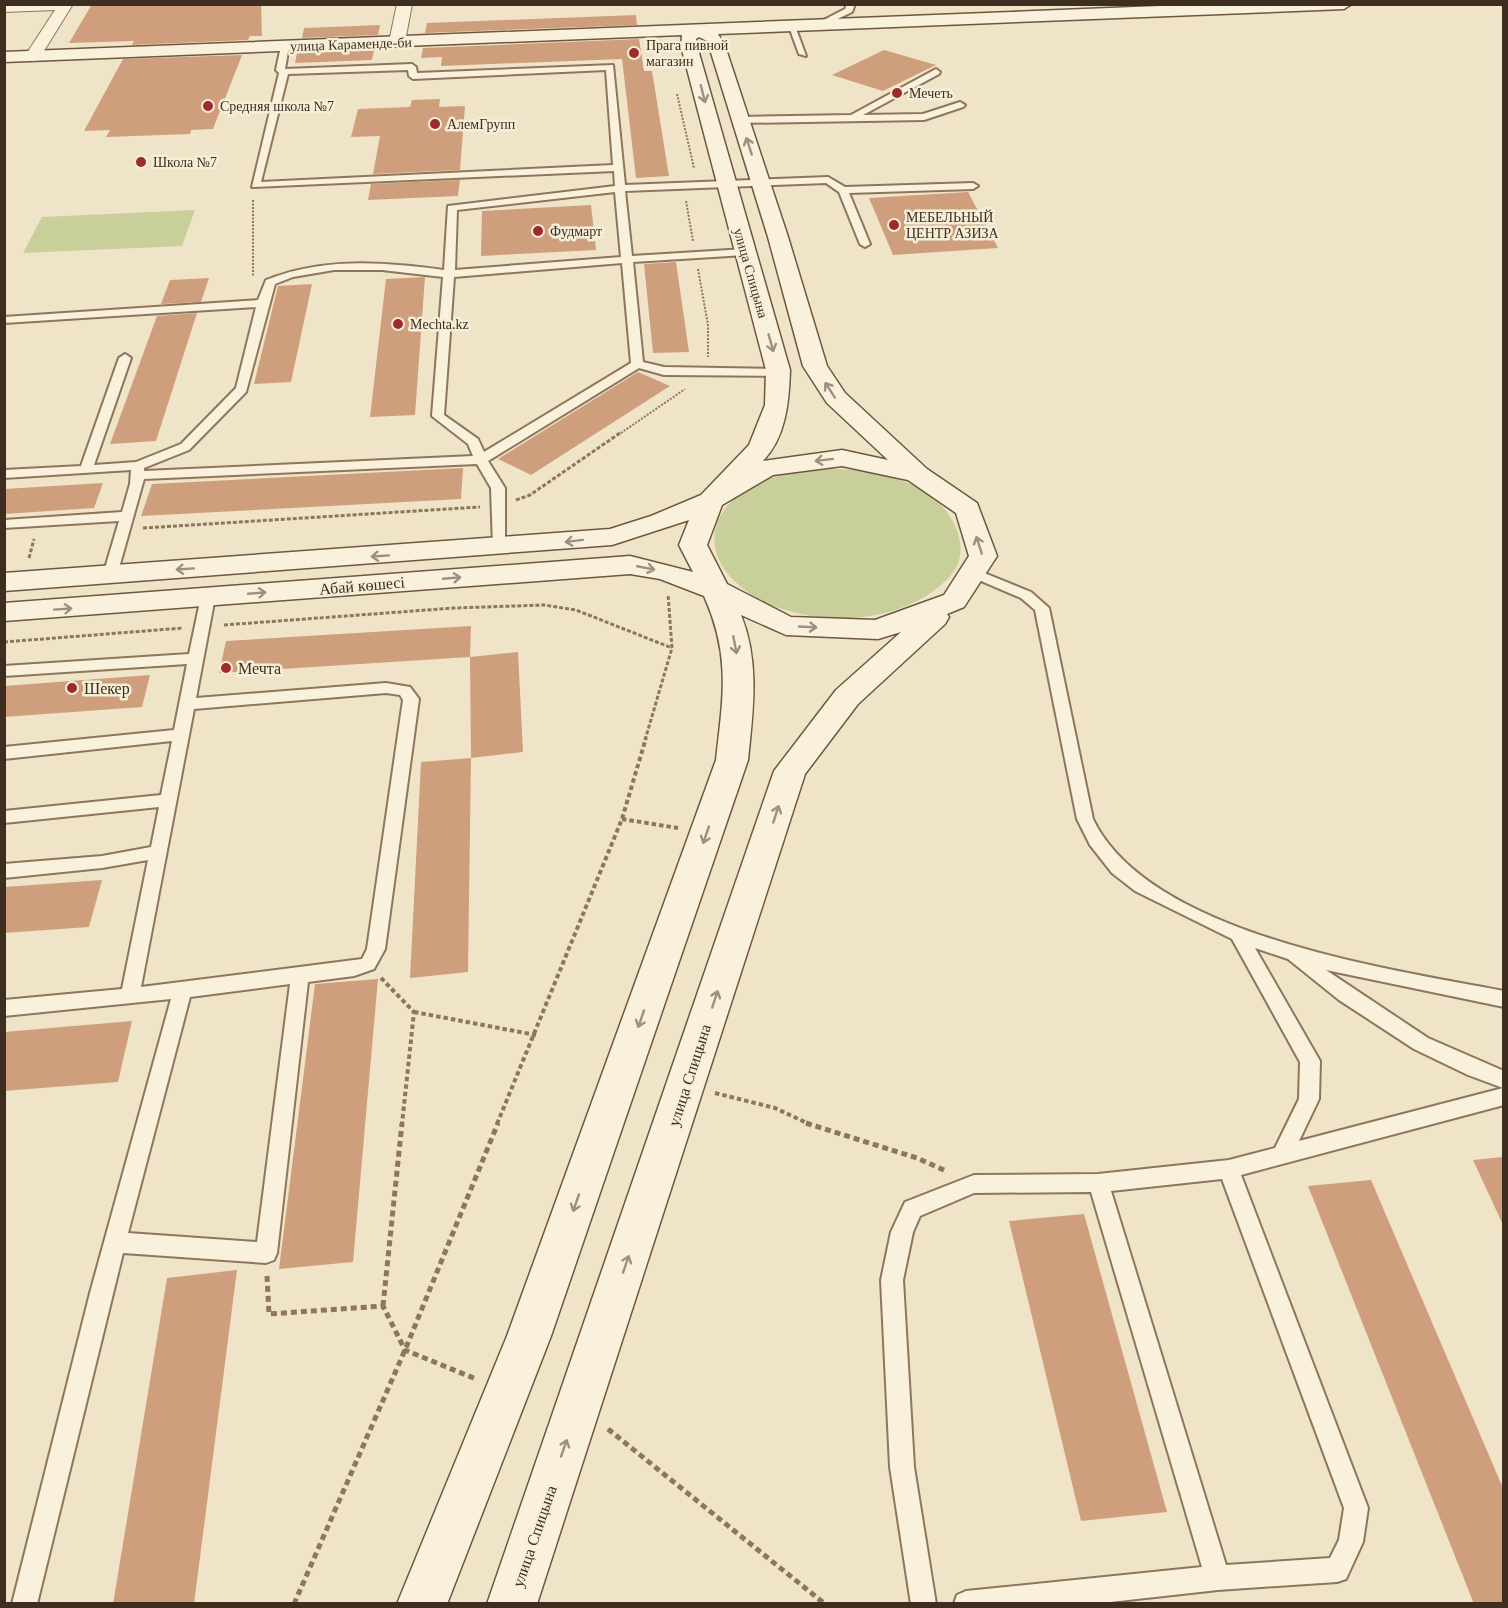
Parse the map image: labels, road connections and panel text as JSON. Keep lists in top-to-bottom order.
{
  "streets": {
    "street": ["улица Караменде-би", "улица Спицына", "Абай көшесі"]
  },
  "crossings": [
    ["улица Караменде-би", "улица Спицына"],
    ["улица Спицына", "Абай көшесі"]
  ],
  "places": [
    "Прага пивной магазин",
    "Мечеть",
    "Средняя школа №7",
    "АлемГрупп",
    "Школа №7",
    "МЕБЕЛЬНЫЙ ЦЕНТР АЗИЗА",
    "Фудмарт",
    "Mechta.kz",
    "Мечта",
    "Шекер"
  ]
}
